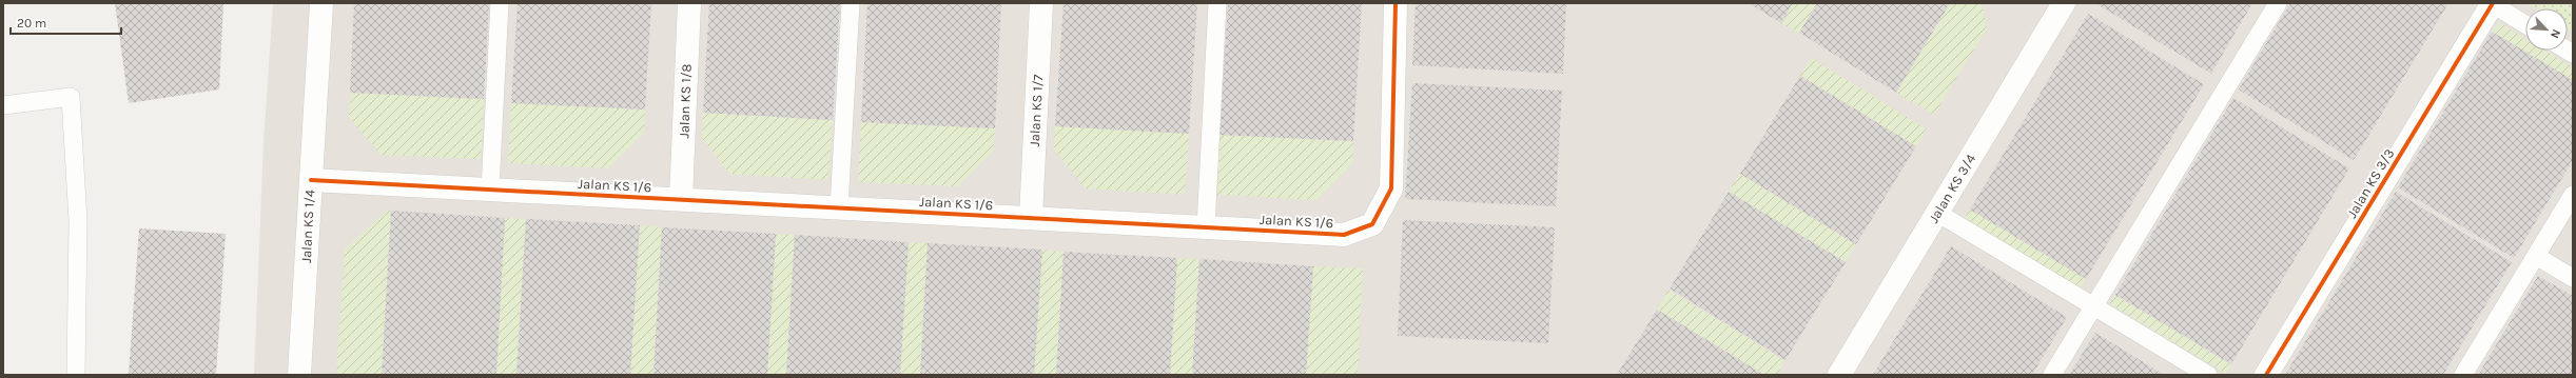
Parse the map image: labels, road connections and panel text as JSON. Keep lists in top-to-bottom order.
{
  "streets": {
    "street": [
      "Jalan KS 1/8",
      "Jalan KS 1/7",
      "Jalan KS 3/3",
      "Jalan KS 1/6",
      "Jalan KS 3/4",
      "Jalan KS 1/4"
    ]
  },
  "crossings": [
    ["Jalan KS 1/8", "Jalan KS 1/6"],
    ["Jalan KS 1/7", "Jalan KS 1/6"],
    ["Jalan KS 1/6", "Jalan KS 1/4"]
  ],
  "scale_bar": "20 m",
  "north": "bottom right"
}
